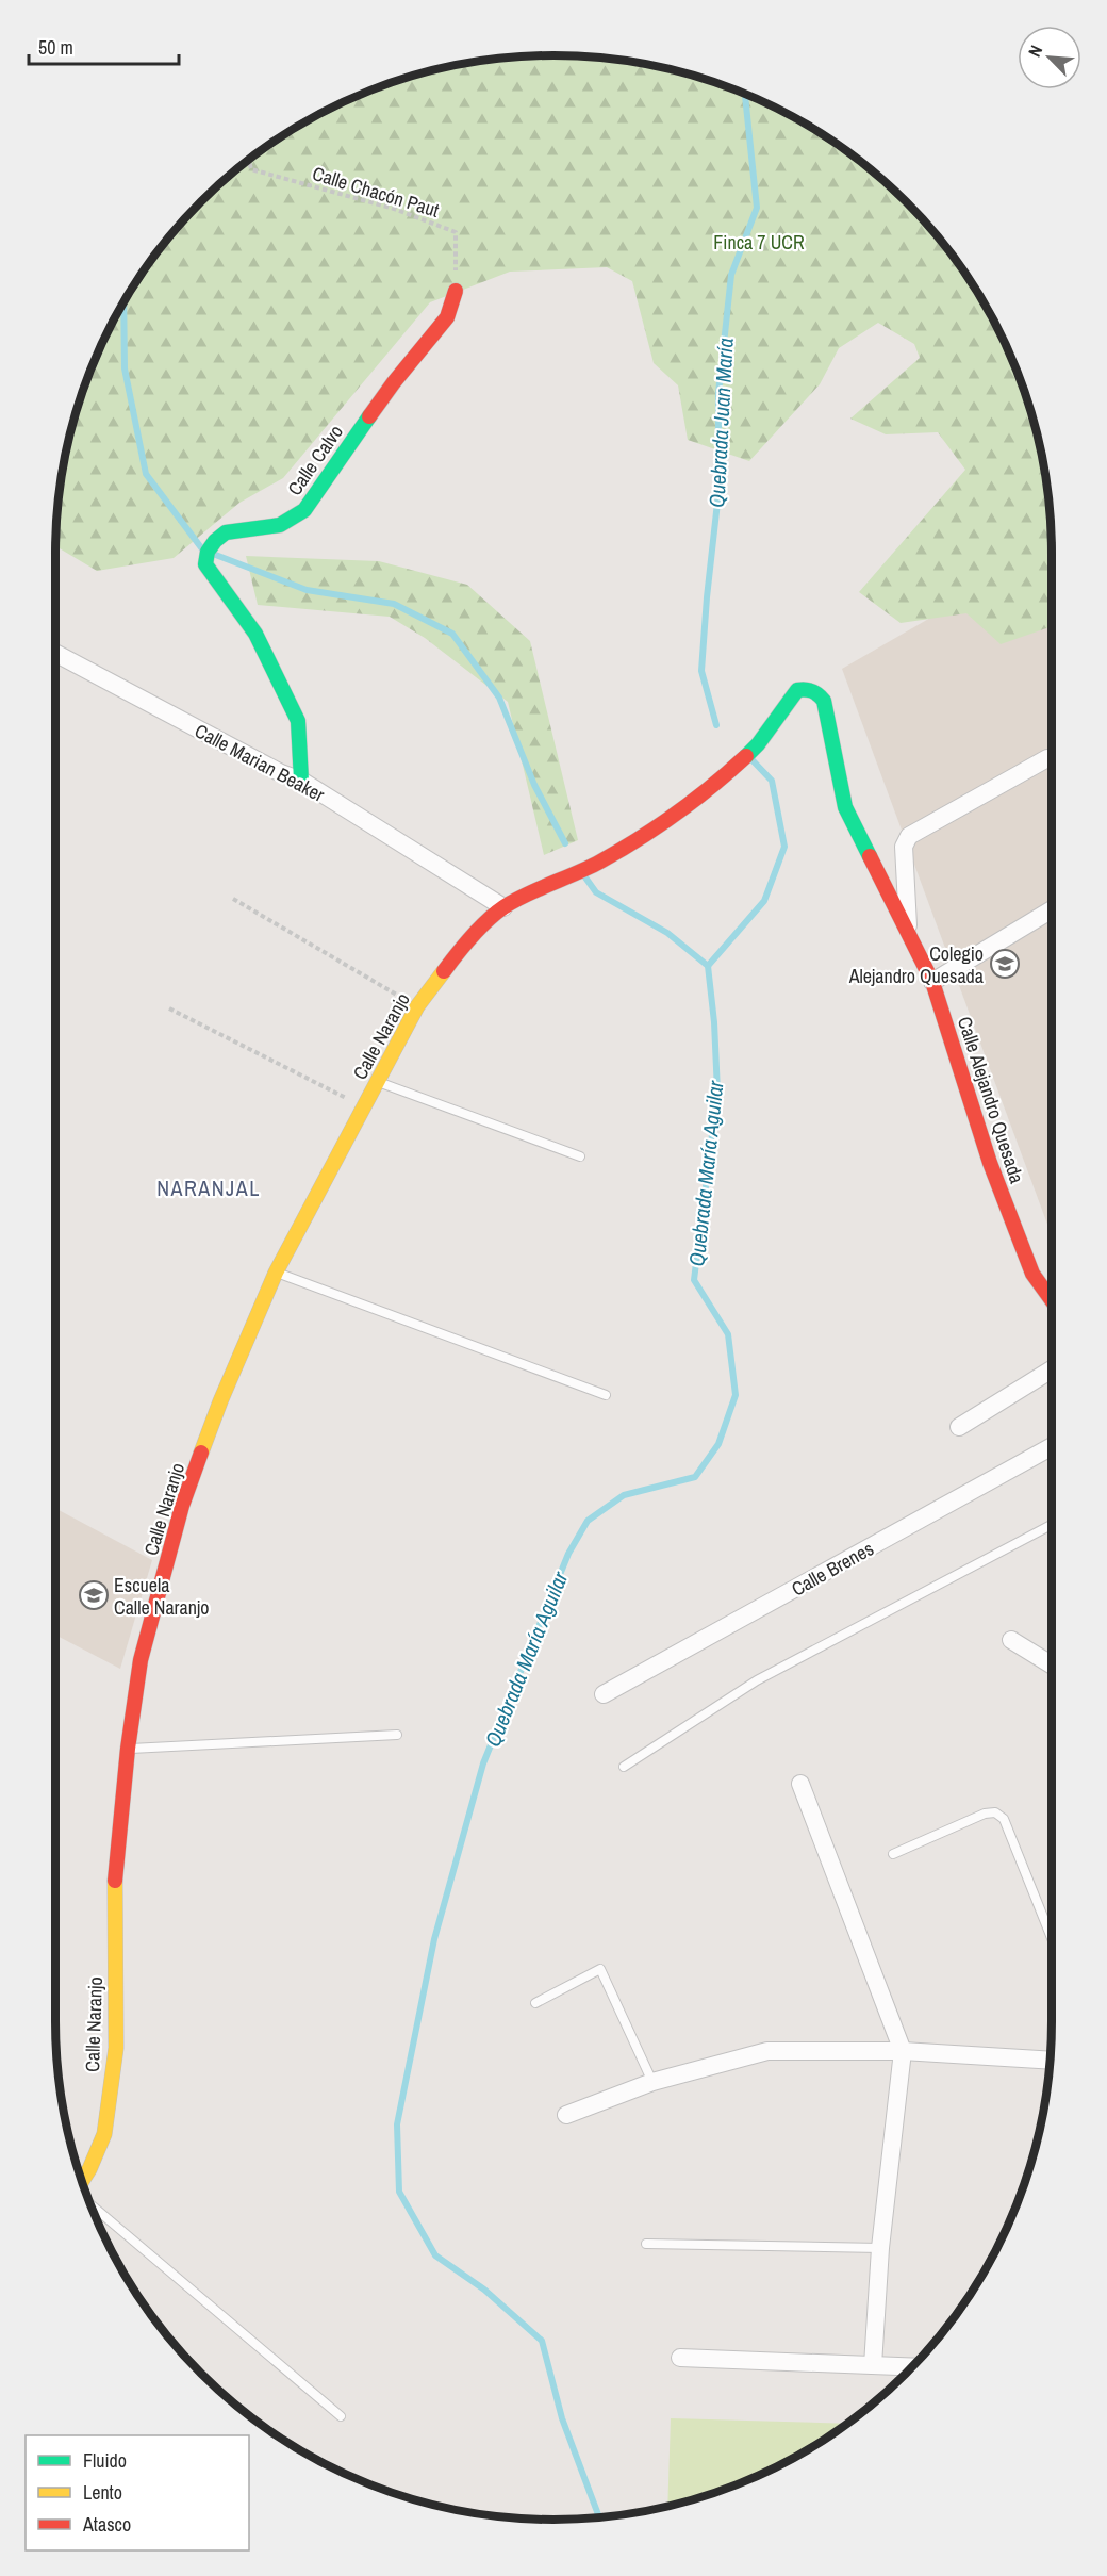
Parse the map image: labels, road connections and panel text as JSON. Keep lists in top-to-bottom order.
{
  "streets": {
    "street": [
      "Calle Calvo",
      "Calle Marian Beaker",
      "Calle Naranjo",
      "Calle Alejandro Quesada",
      "Calle Brenes"
    ],
    "path": ["Calle Chacón Paut"]
  },
  "crossings": [
    ["Calle Chacón Paut", "Calle Calvo"],
    ["Calle Calvo", "Calle Marian Beaker"],
    ["Calle Marian Beaker", "Calle Naranjo"],
    ["Calle Marian Beaker", "Calle Alejandro Quesada"],
    ["Calle Naranjo", "Calle Alejandro Quesada"]
  ],
  "districts": ["NARANJAL"],
  "water": ["Quebrada Juan María", "Quebrada María Aguilar"],
  "parks": ["Finca 7 UCR"],
  "places": {
    "school or university": ["Colegio Alejandro Quesada", "Escuela Calle Naranjo"]
  },
  "legend": ["Fluido", "Lento", "Atasco"],
  "scale_bar": "50 m",
  "north": "top left"
}
